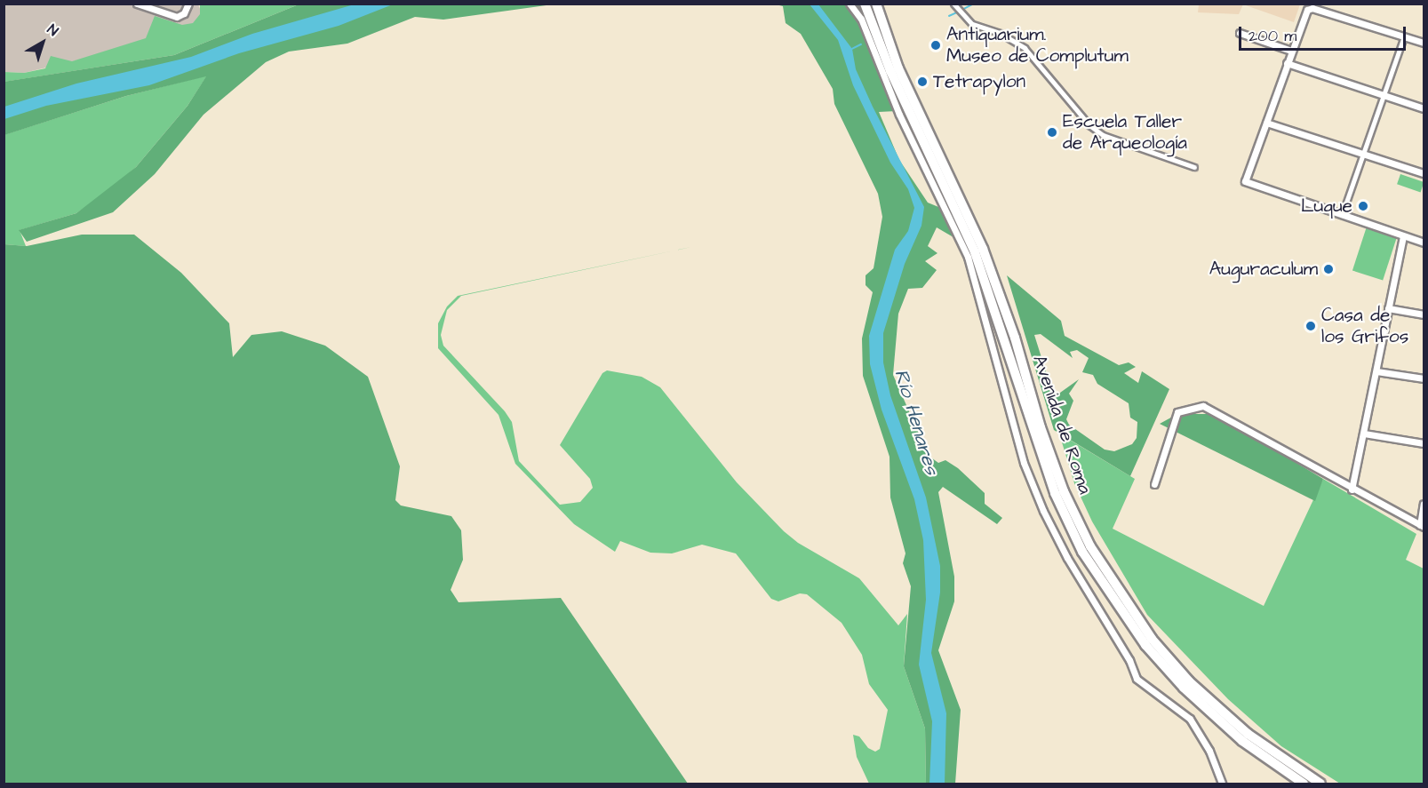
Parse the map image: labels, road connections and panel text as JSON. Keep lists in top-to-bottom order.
{
  "streets": {
    "main road": ["Avenida de Roma"]
  },
  "water": ["Río Henares"],
  "places": [
    "Antiquarium. Museo de Complutum",
    "Tetrapylon",
    "Escuela Taller de Arqueología",
    "Luque",
    "Auguraculum",
    "Casa de los Grifos"
  ],
  "scale_bar": "200 m",
  "north": "top right"
}
